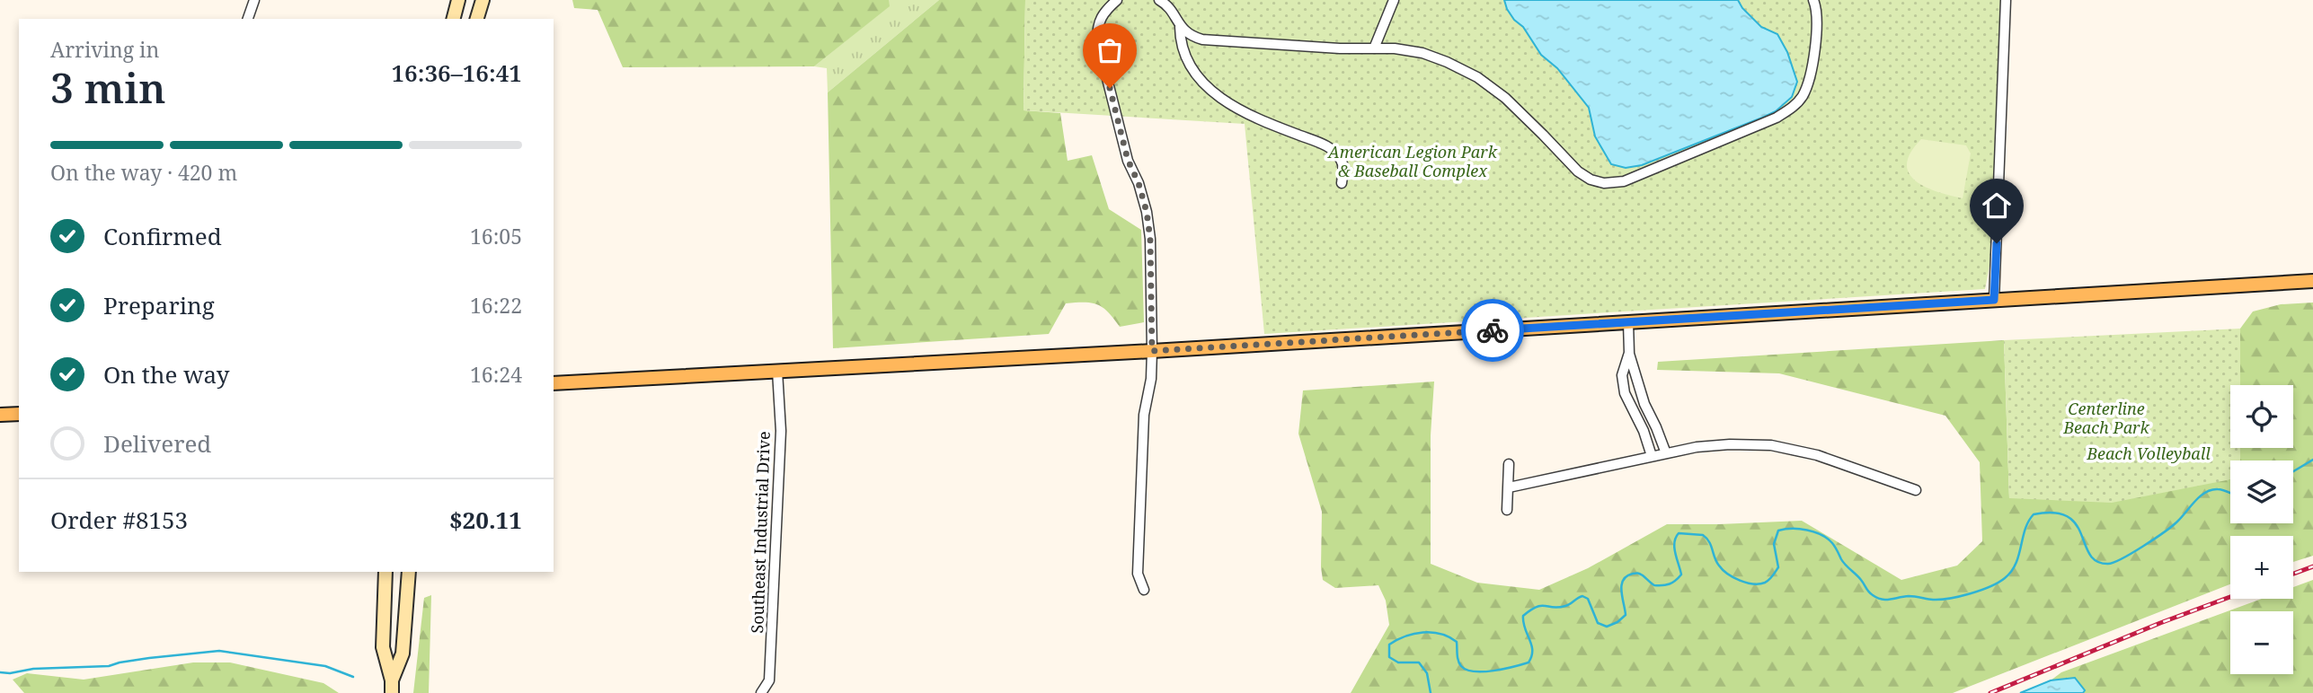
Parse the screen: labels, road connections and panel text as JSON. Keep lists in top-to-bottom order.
{
  "streets": {
    "street": ["Southeast Industrial Drive"]
  },
  "parks": ["American Legion Park & Baseball Complex", "Centerline Beach Park", "Beach Volleyball"],
  "page": {
    "heading": ["3 min", "Arriving in", "16:36–16:41"],
    "panel": ["Order #8153", "$20.11"],
    "bar": "On the way · 420 m",
    "list": [
      ["Confirmed", "16:05"],
      ["Preparing", "16:22"],
      ["On the way", "16:24"],
      "Delivered"
    ],
    "map_buttons": ["+", "−"]
  }
}
